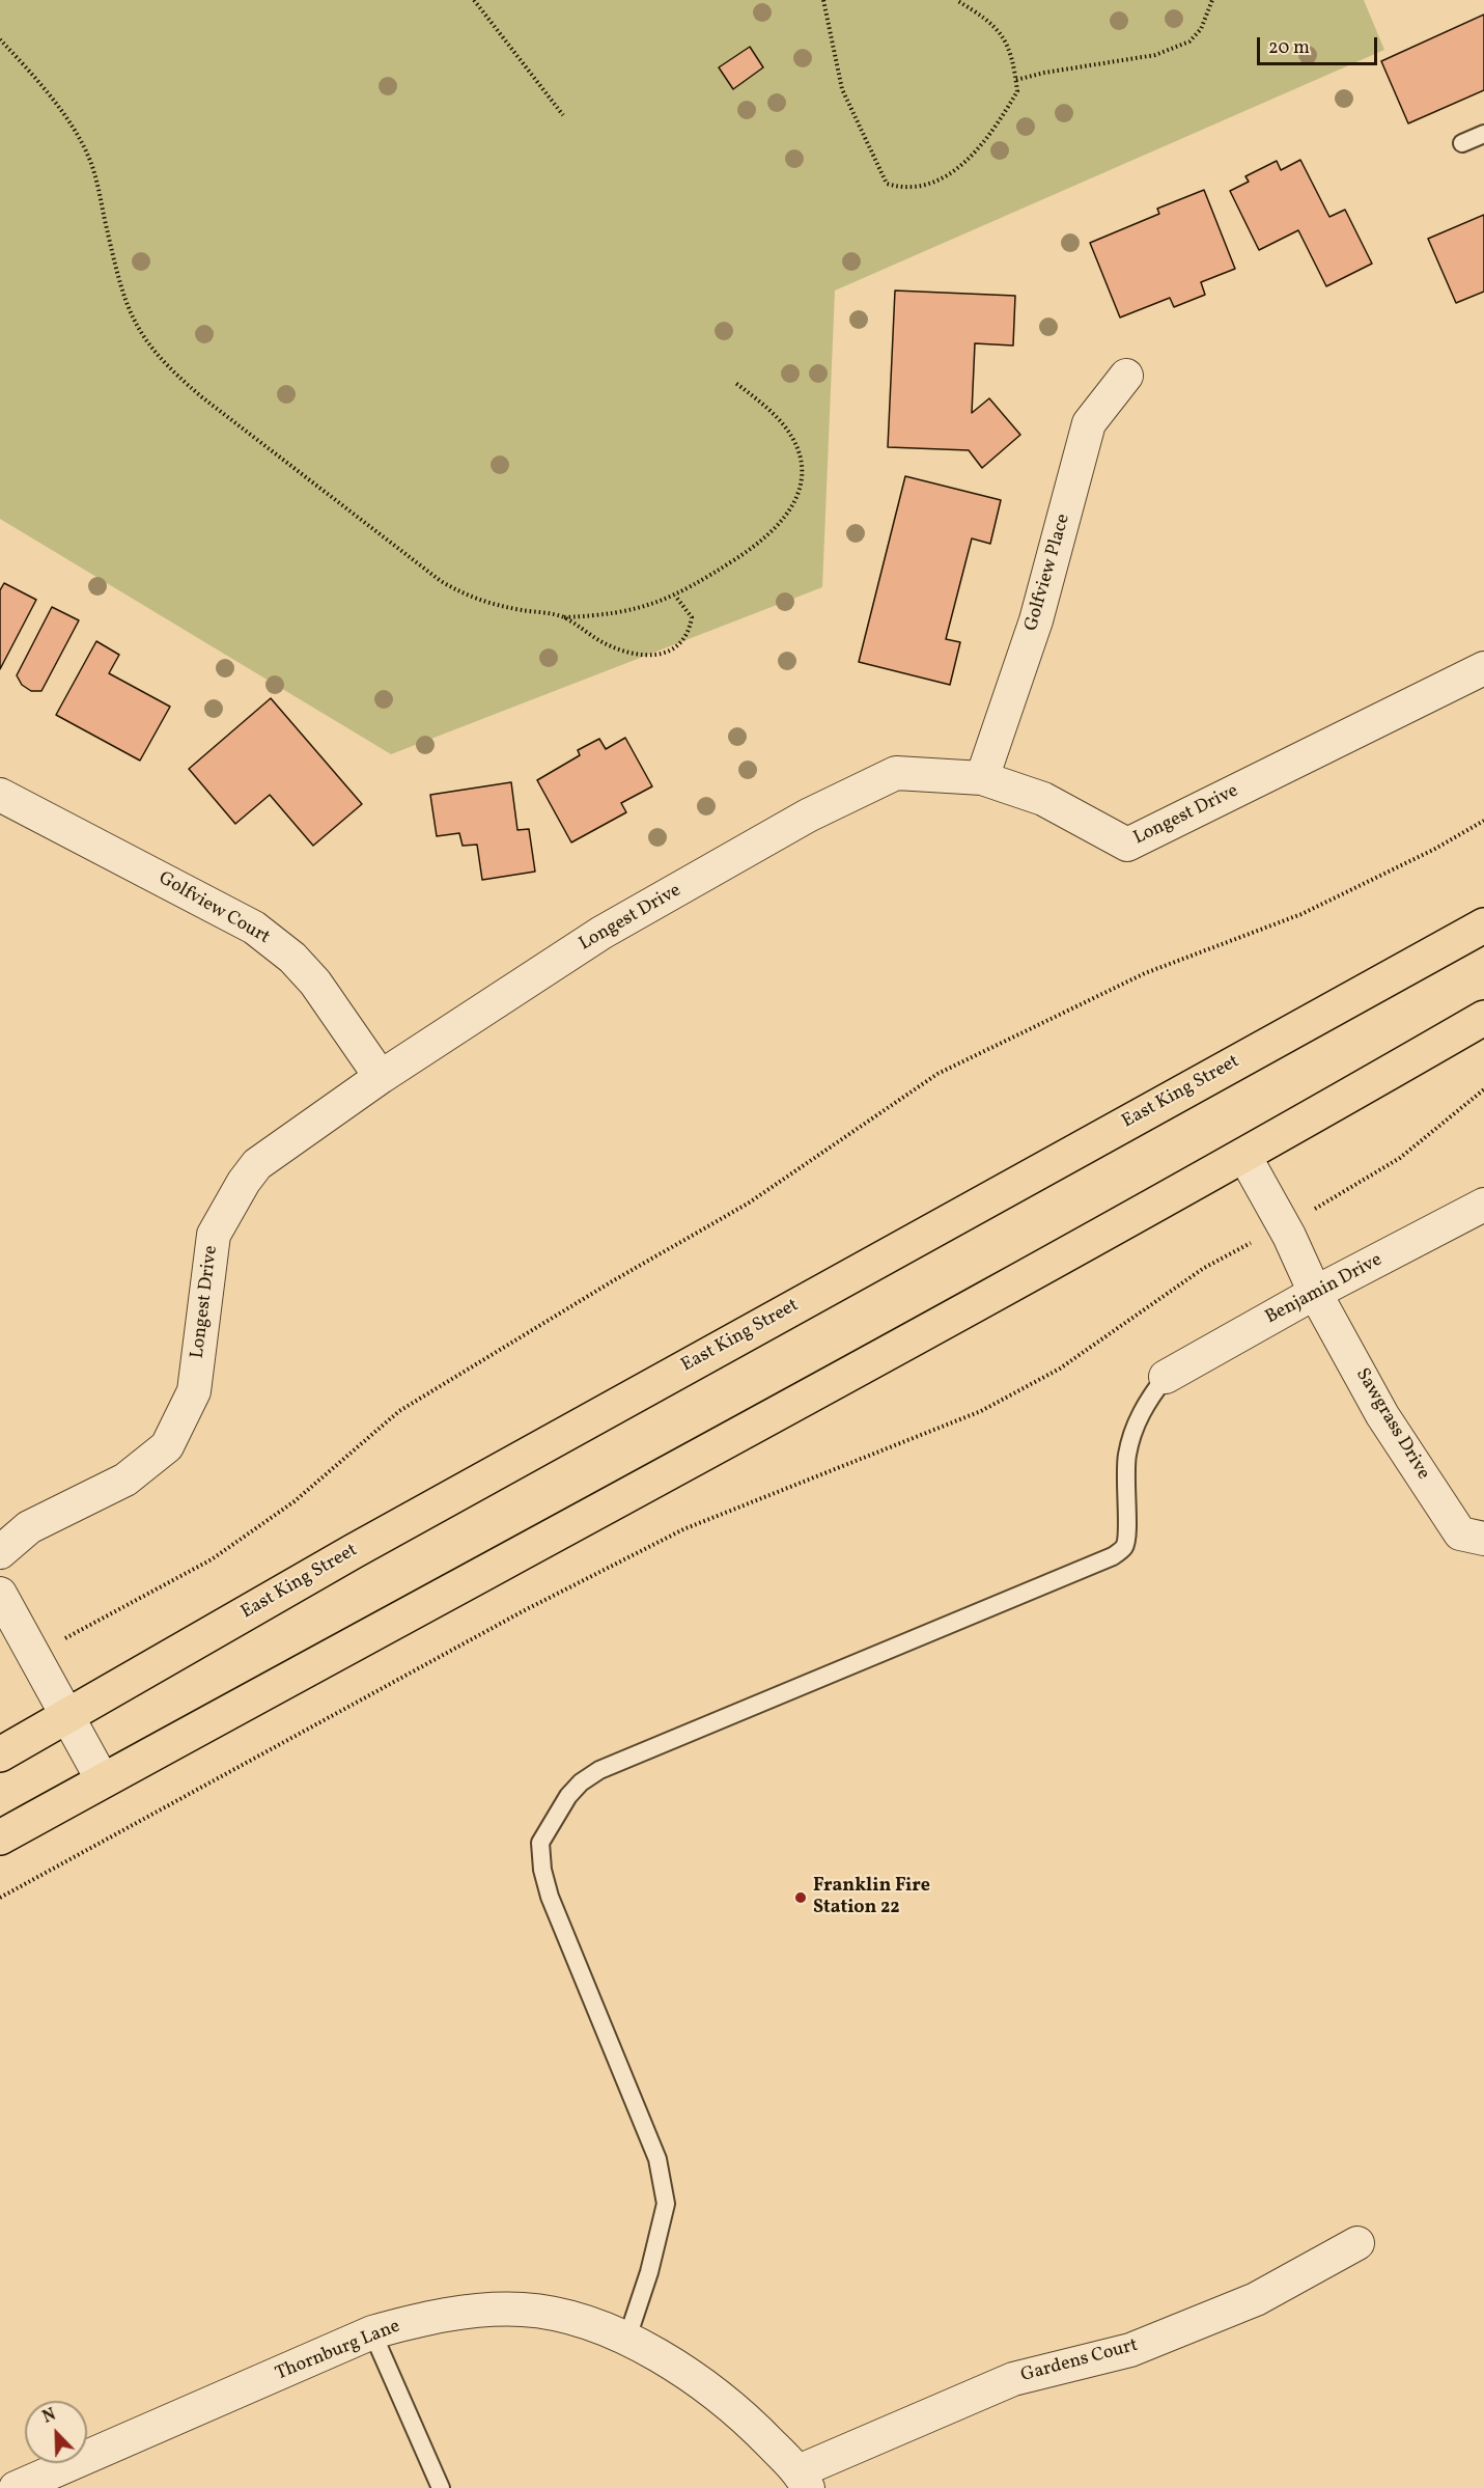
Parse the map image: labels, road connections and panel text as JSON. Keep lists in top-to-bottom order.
{
  "streets": {
    "main road": ["East King Street"],
    "street": [
      "Golfview Place",
      "Longest Drive",
      "Golfview Court",
      "Benjamin Drive",
      "Sawgrass Drive",
      "Thornburg Lane",
      "Gardens Court"
    ]
  },
  "crossings": [
    ["Golfview Place", "Longest Drive"],
    ["Longest Drive", "Golfview Court"],
    ["Benjamin Drive", "Sawgrass Drive"],
    ["Thornburg Lane", "Gardens Court"]
  ],
  "places": ["Franklin Fire Station 22"],
  "scale_bar": "20 m",
  "north": "top left"
}
